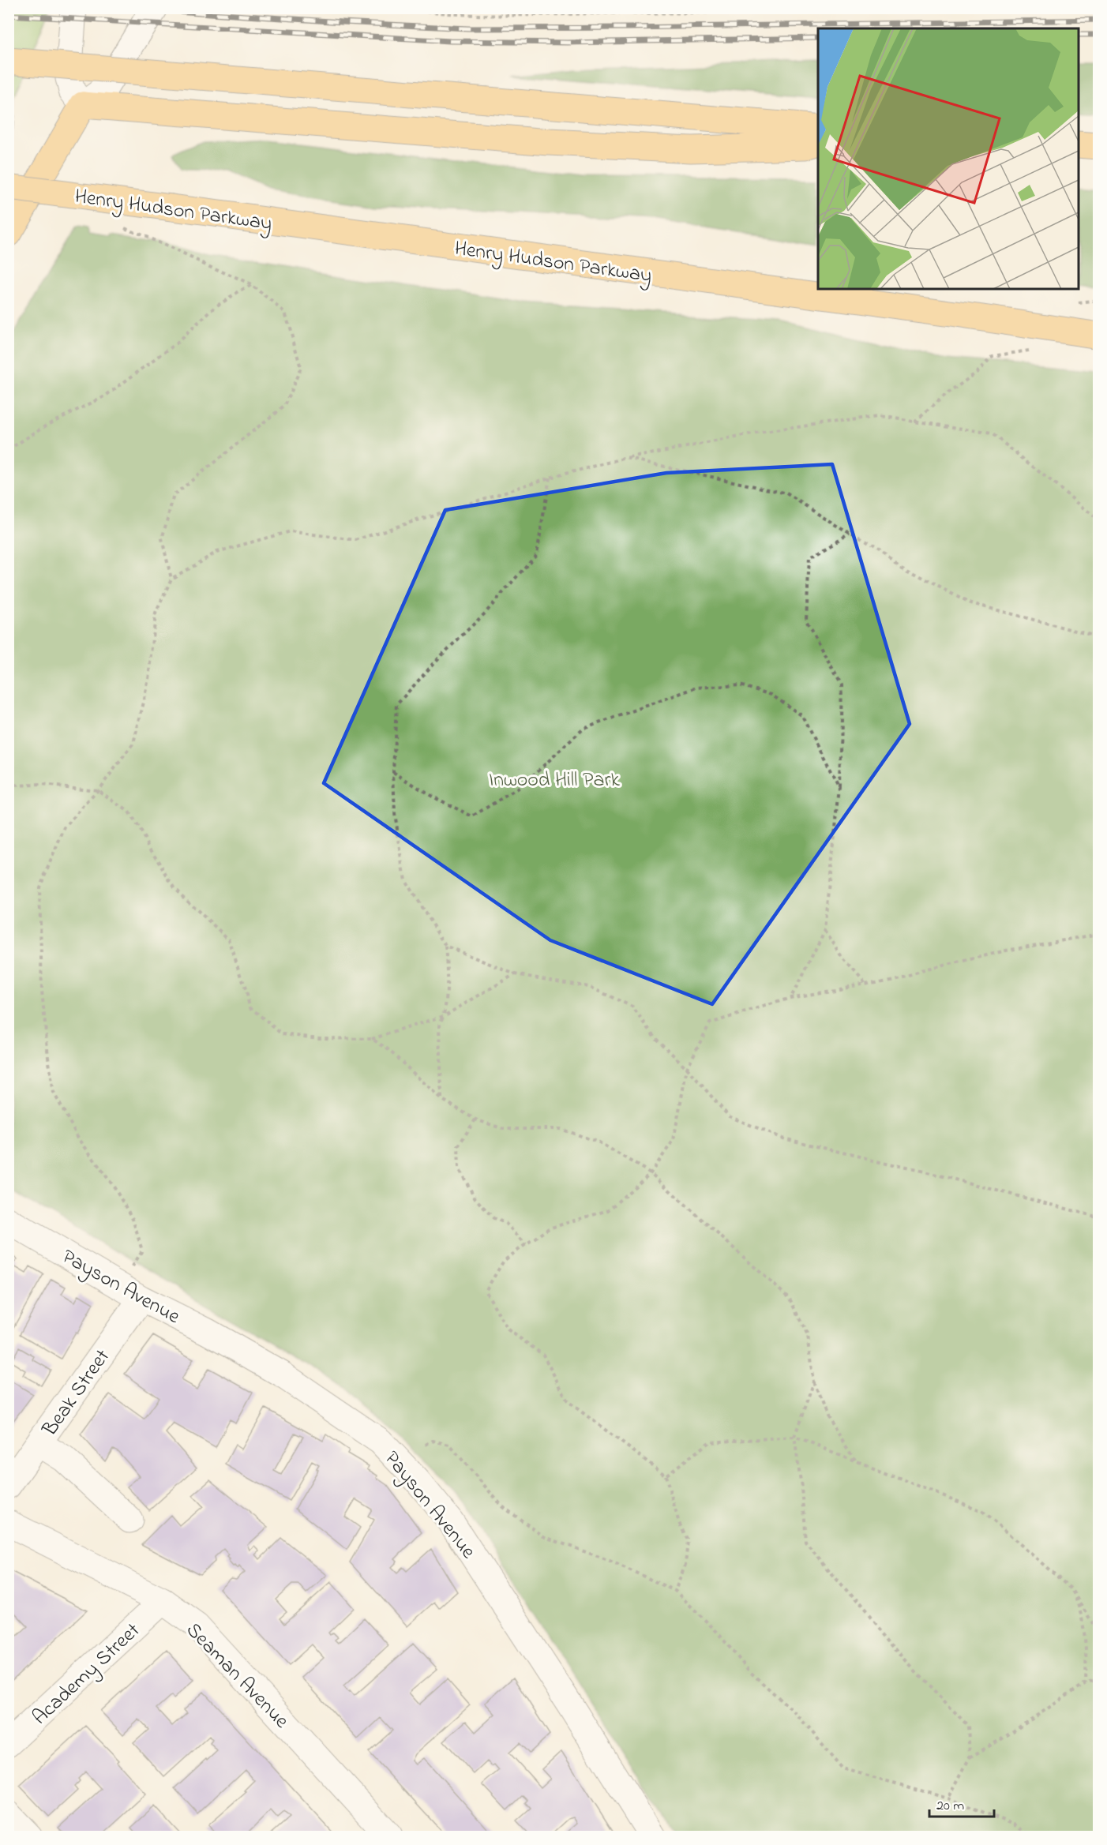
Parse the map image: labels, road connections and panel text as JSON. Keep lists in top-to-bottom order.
{
  "streets": {
    "main road": ["Henry Hudson Parkway"],
    "street": [
      "Payson Avenue",
      "Beak Street",
      "Academy Street",
      "Seaman Avenue"
    ]
  },
  "crossings": [
    ["Payson Avenue", "Beak Street"],
    ["Academy Street", "Seaman Avenue"]
  ],
  "parks": ["Inwood Hill Park"],
  "scale_bar": "20 m"
}
